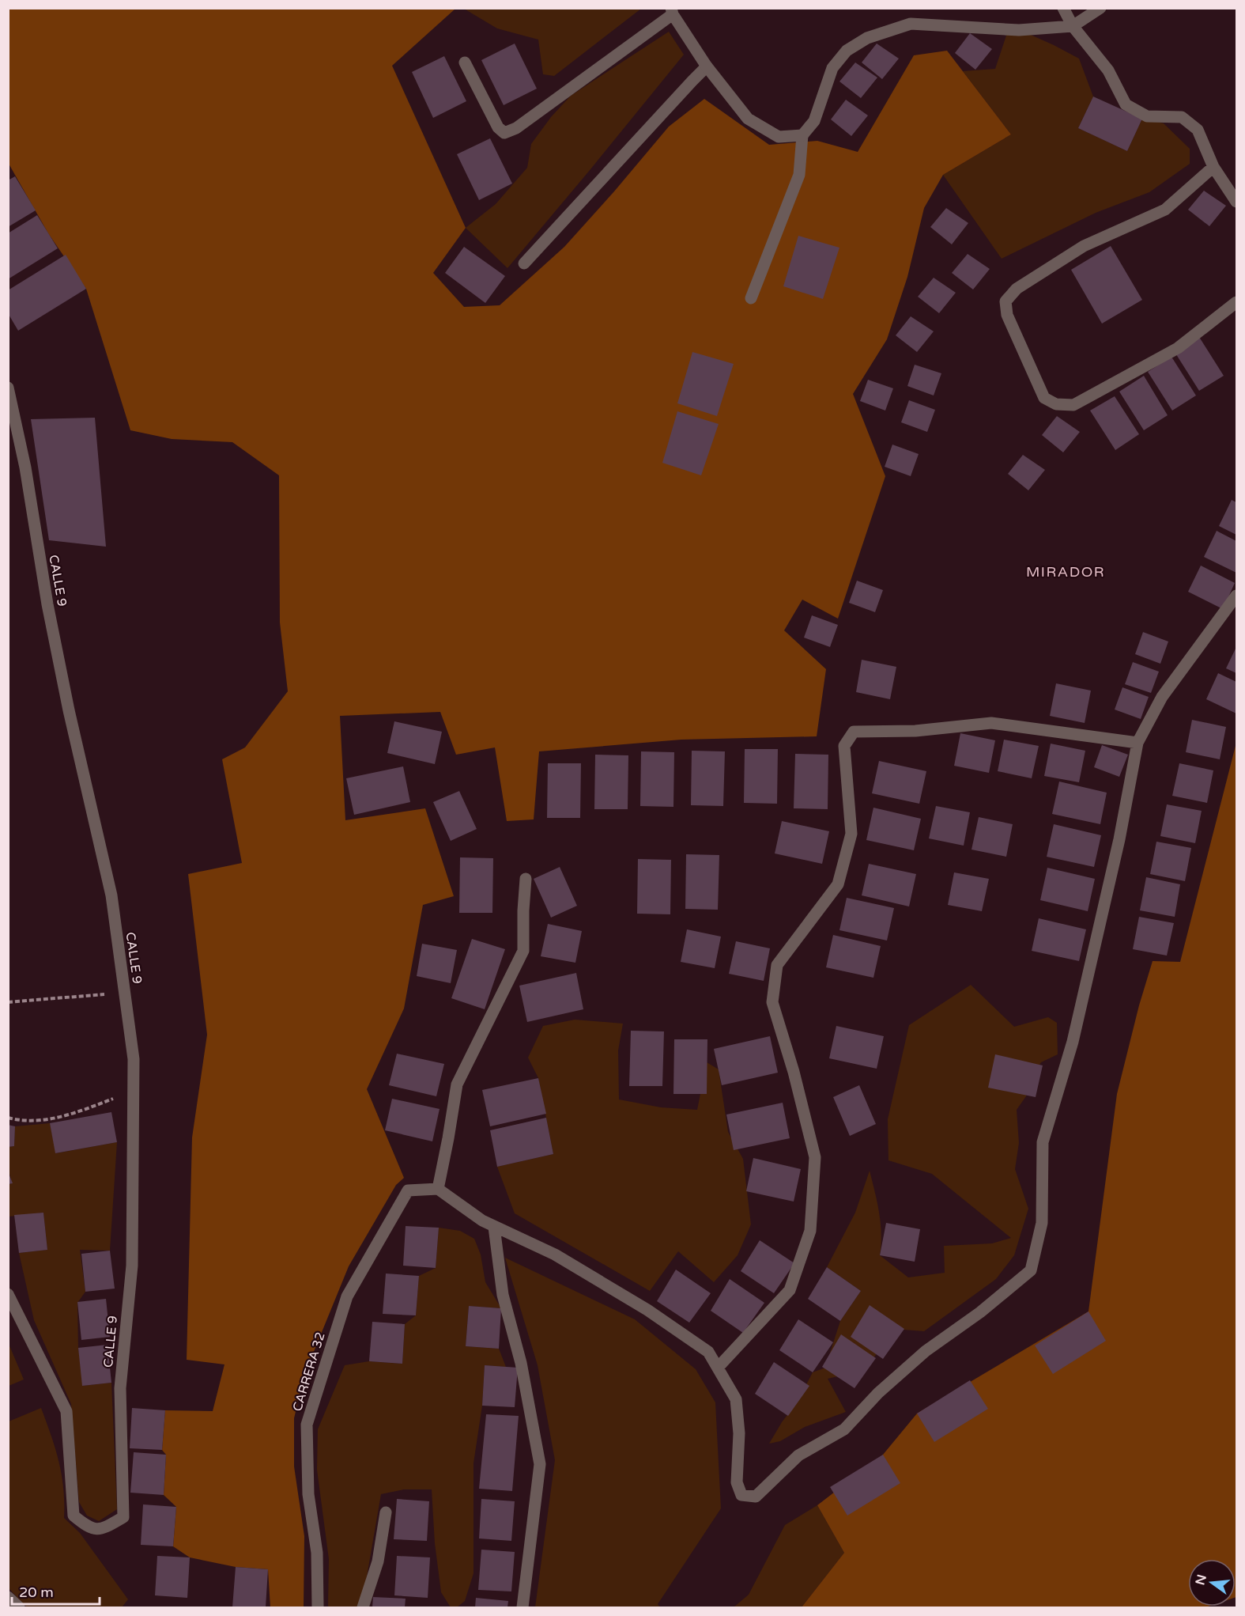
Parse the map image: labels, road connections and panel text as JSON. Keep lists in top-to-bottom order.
{
  "streets": {
    "street": ["CALLE 9", "CARRERA 32"]
  },
  "districts": ["MIRADOR"],
  "scale_bar": "20 m",
  "north": "left"
}
